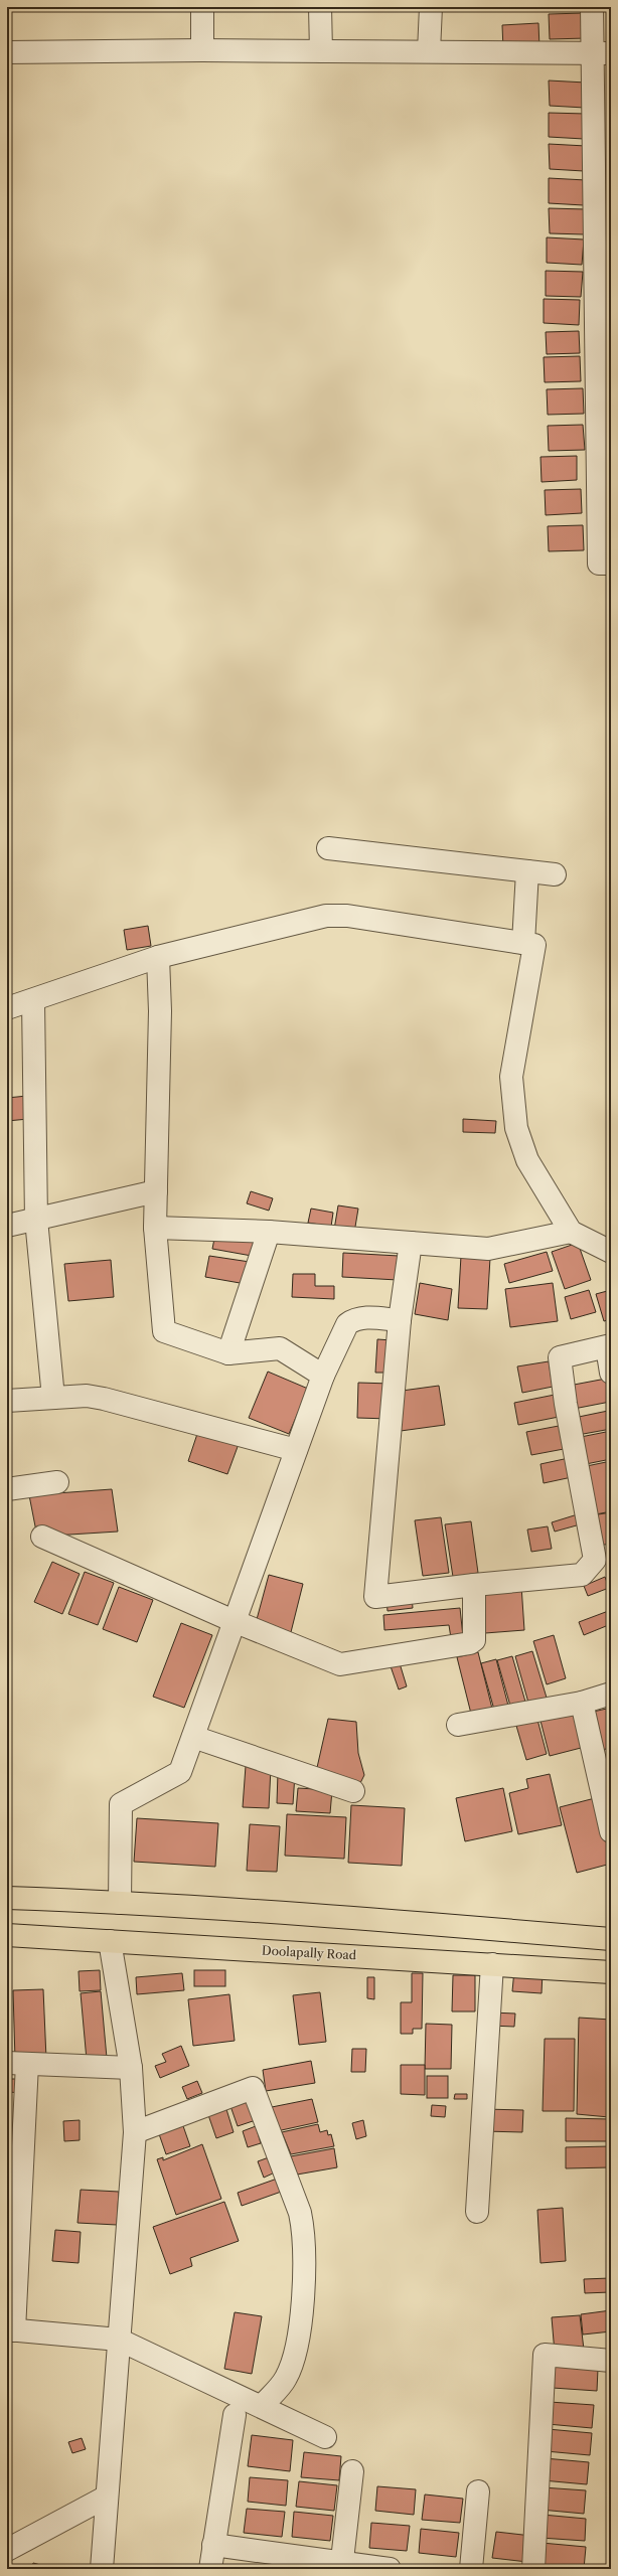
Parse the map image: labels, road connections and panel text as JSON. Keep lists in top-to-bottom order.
{
  "streets": {
    "main road": ["Doolapally Road"]
  }
}
